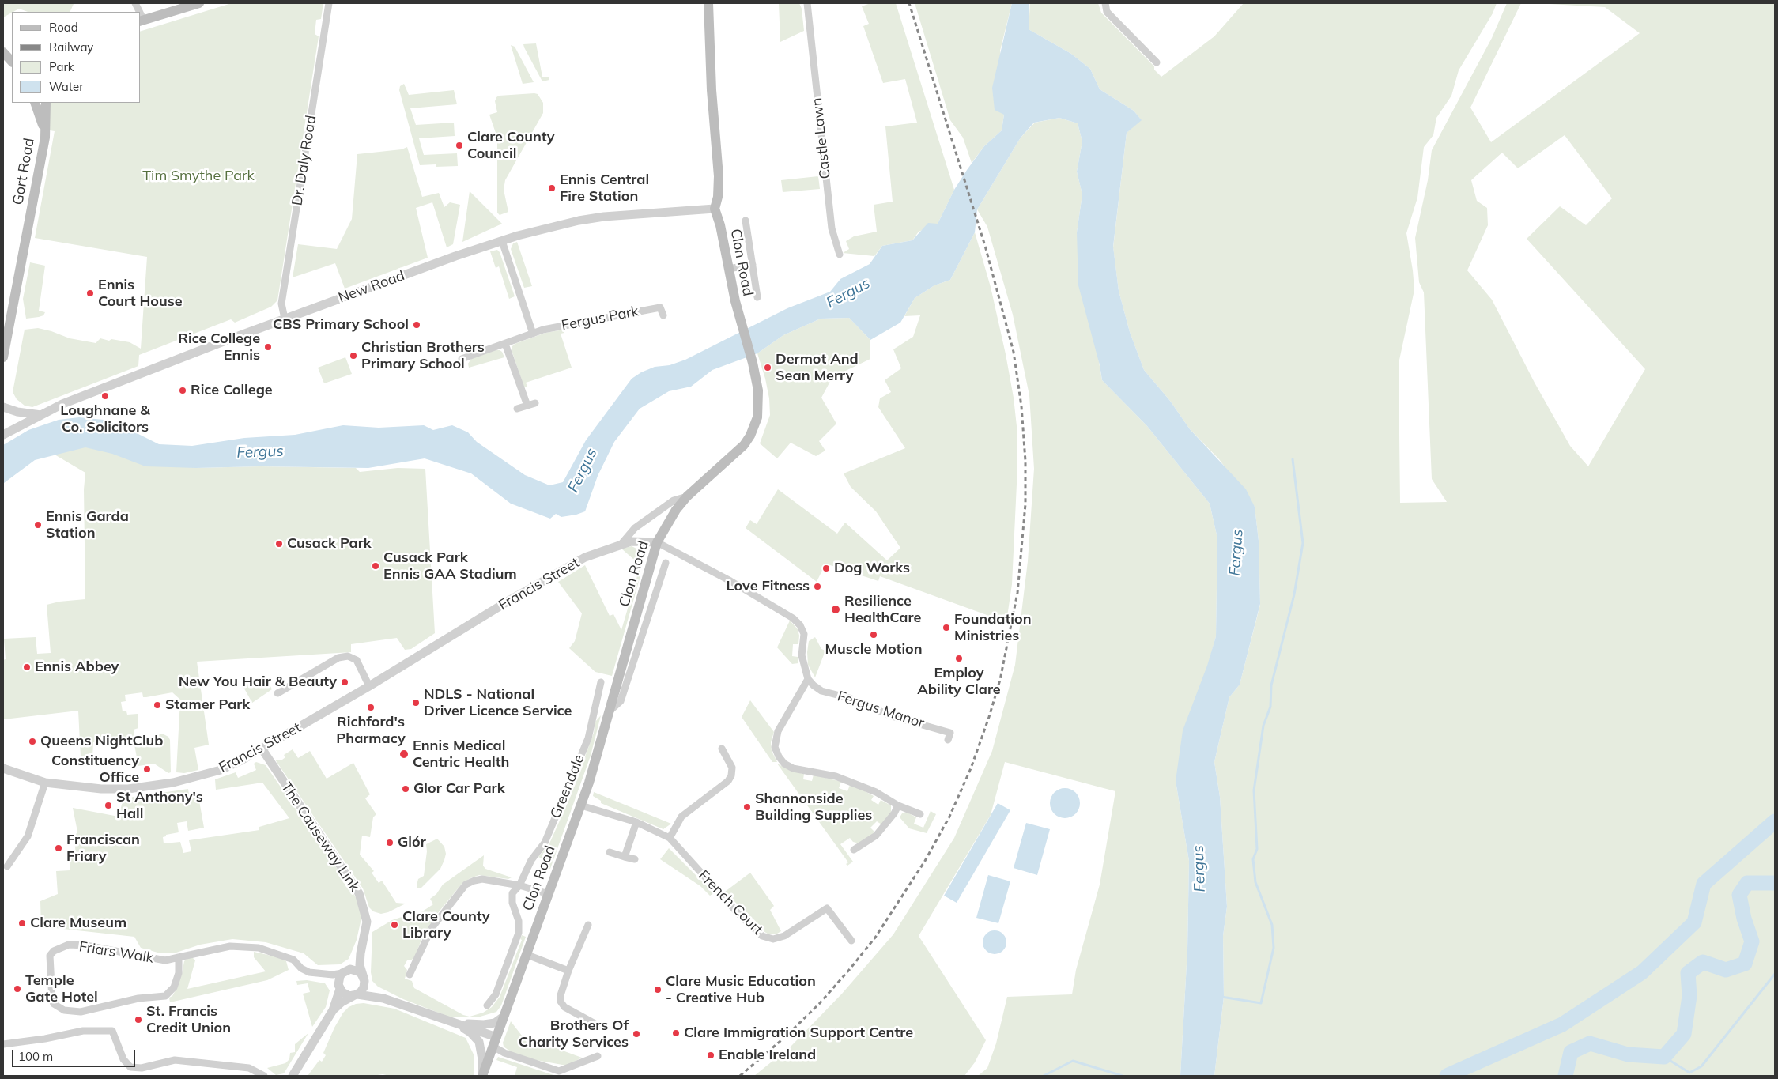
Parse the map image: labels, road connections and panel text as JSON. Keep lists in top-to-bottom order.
{
  "streets": {
    "main road": ["Gort Road", "Clon Road"],
    "street": [
      "Castle Lawn",
      "Dr. Daly Road",
      "New Road",
      "Fergus Park",
      "Francis Street",
      "Fergus Manor",
      "Greendale",
      "The Causeway Link",
      "French Court",
      "Friars Walk"
    ]
  },
  "crossings": [
    ["Dr. Daly Road", "New Road"],
    ["Clon Road", "New Road"],
    ["Clon Road", "Francis Street"],
    ["Clon Road", "French Court"],
    ["Francis Street", "The Causeway Link"],
    ["The Causeway Link", "Friars Walk"]
  ],
  "water": ["Fergus"],
  "parks": ["Tim Smythe Park"],
  "places": [
    "Clare County Council",
    "Ennis Central Fire Station",
    "Ennis Court House",
    "CBS Primary School",
    "Rice College Ennis",
    "Christian Brothers Primary School",
    "Dermot And Sean Merry",
    "Rice College",
    "Loughnane & Co. Solicitors",
    "Ennis Garda Station",
    "Cusack Park",
    "Cusack Park Ennis GAA Stadium",
    "Dog Works",
    "Love Fitness",
    "Resilience HealthCare",
    "Foundation Ministries",
    "Muscle Motion",
    "Employ Ability Clare",
    "Ennis Abbey",
    "New You Hair & Beauty",
    "NDLS - National Driver Licence Service",
    "Stamer Park",
    "Richford's Pharmacy",
    "Queens NightClub",
    "Ennis Medical Centric Health",
    "Constituency Office",
    "Glor Car Park",
    "St Anthony's Hall",
    "Shannonside Building Supplies",
    "Glór",
    "Franciscan Friary",
    "Clare Museum",
    "Clare County Library",
    "Temple Gate Hotel",
    "Clare Music Education - Creative Hub",
    "St. Francis Credit Union",
    "Clare Immigration Support Centre",
    "Brothers Of Charity Services",
    "Enable Ireland"
  ],
  "legend": [
    "Road",
    "Railway",
    "Park",
    "Water"
  ],
  "scale_bar": "100 m"
}
